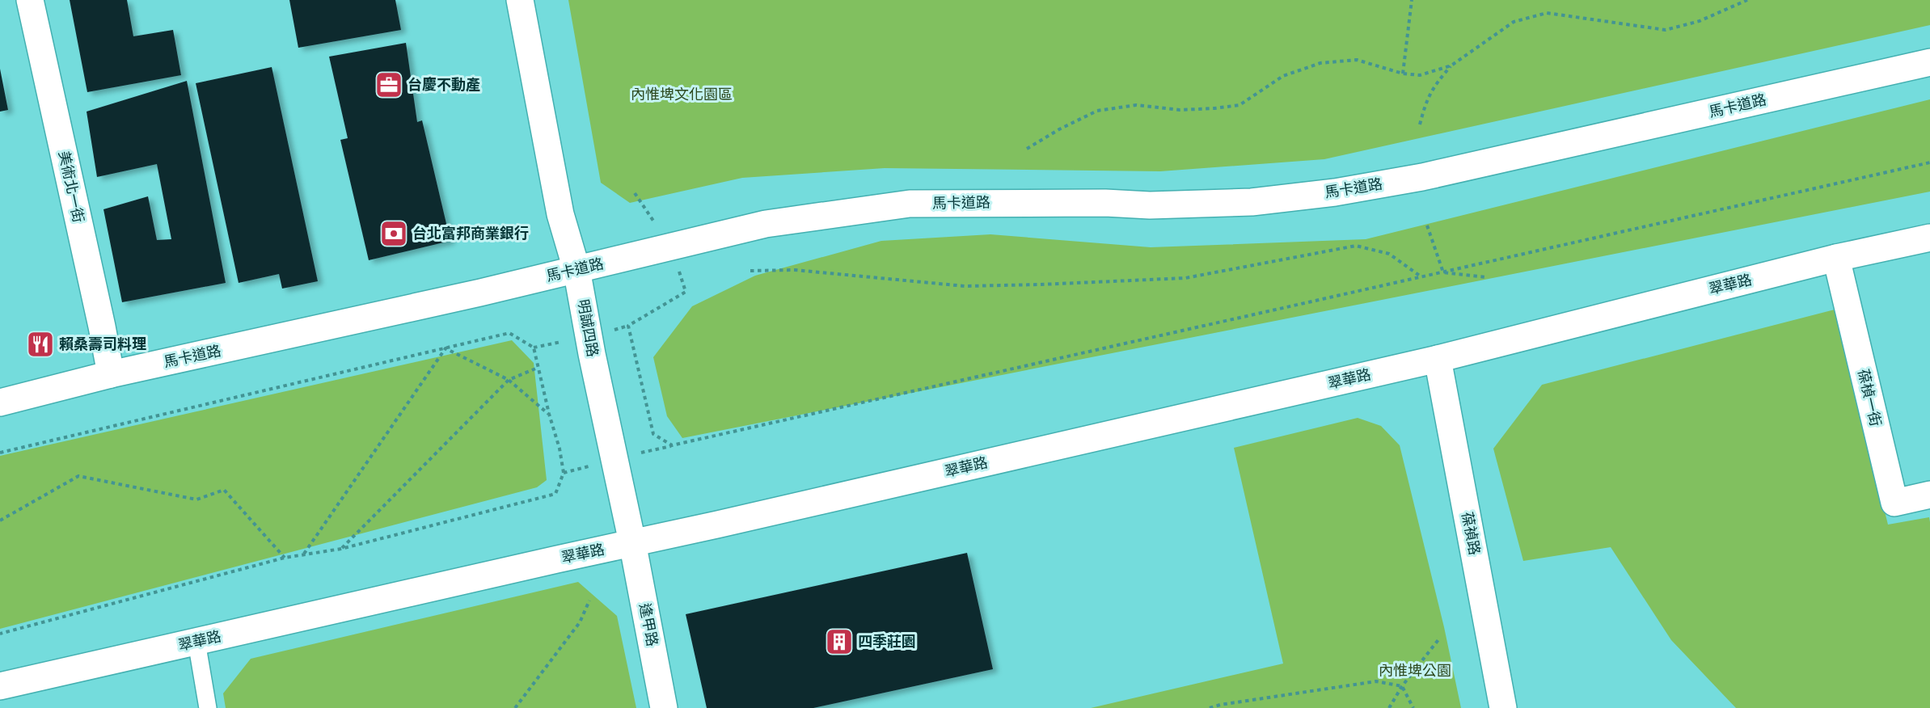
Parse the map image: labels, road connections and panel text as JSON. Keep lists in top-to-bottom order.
{
  "streets": {
    "street": [
      "馬卡道路",
      "美術北一街",
      "翠華路",
      "明誠四路",
      "葆楨一街",
      "葆禎路",
      "逢甲路"
    ]
  },
  "crossings": [
    ["馬卡道路", "美術北一街"],
    ["馬卡道路", "明誠四路"],
    ["翠華路", "明誠四路"],
    ["翠華路", "葆楨一街"],
    ["翠華路", "葆禎路"],
    ["翠華路", "逢甲路"],
    ["明誠四路", "逢甲路"]
  ],
  "parks": ["內惟埤文化園區", "內惟埤公園"],
  "places": {
    "office": ["台慶不動產"],
    "bank": ["台北富邦商業銀行"],
    "restaurant": ["賴桑壽司料理"],
    "building": ["四季莊園"]
  }
}
